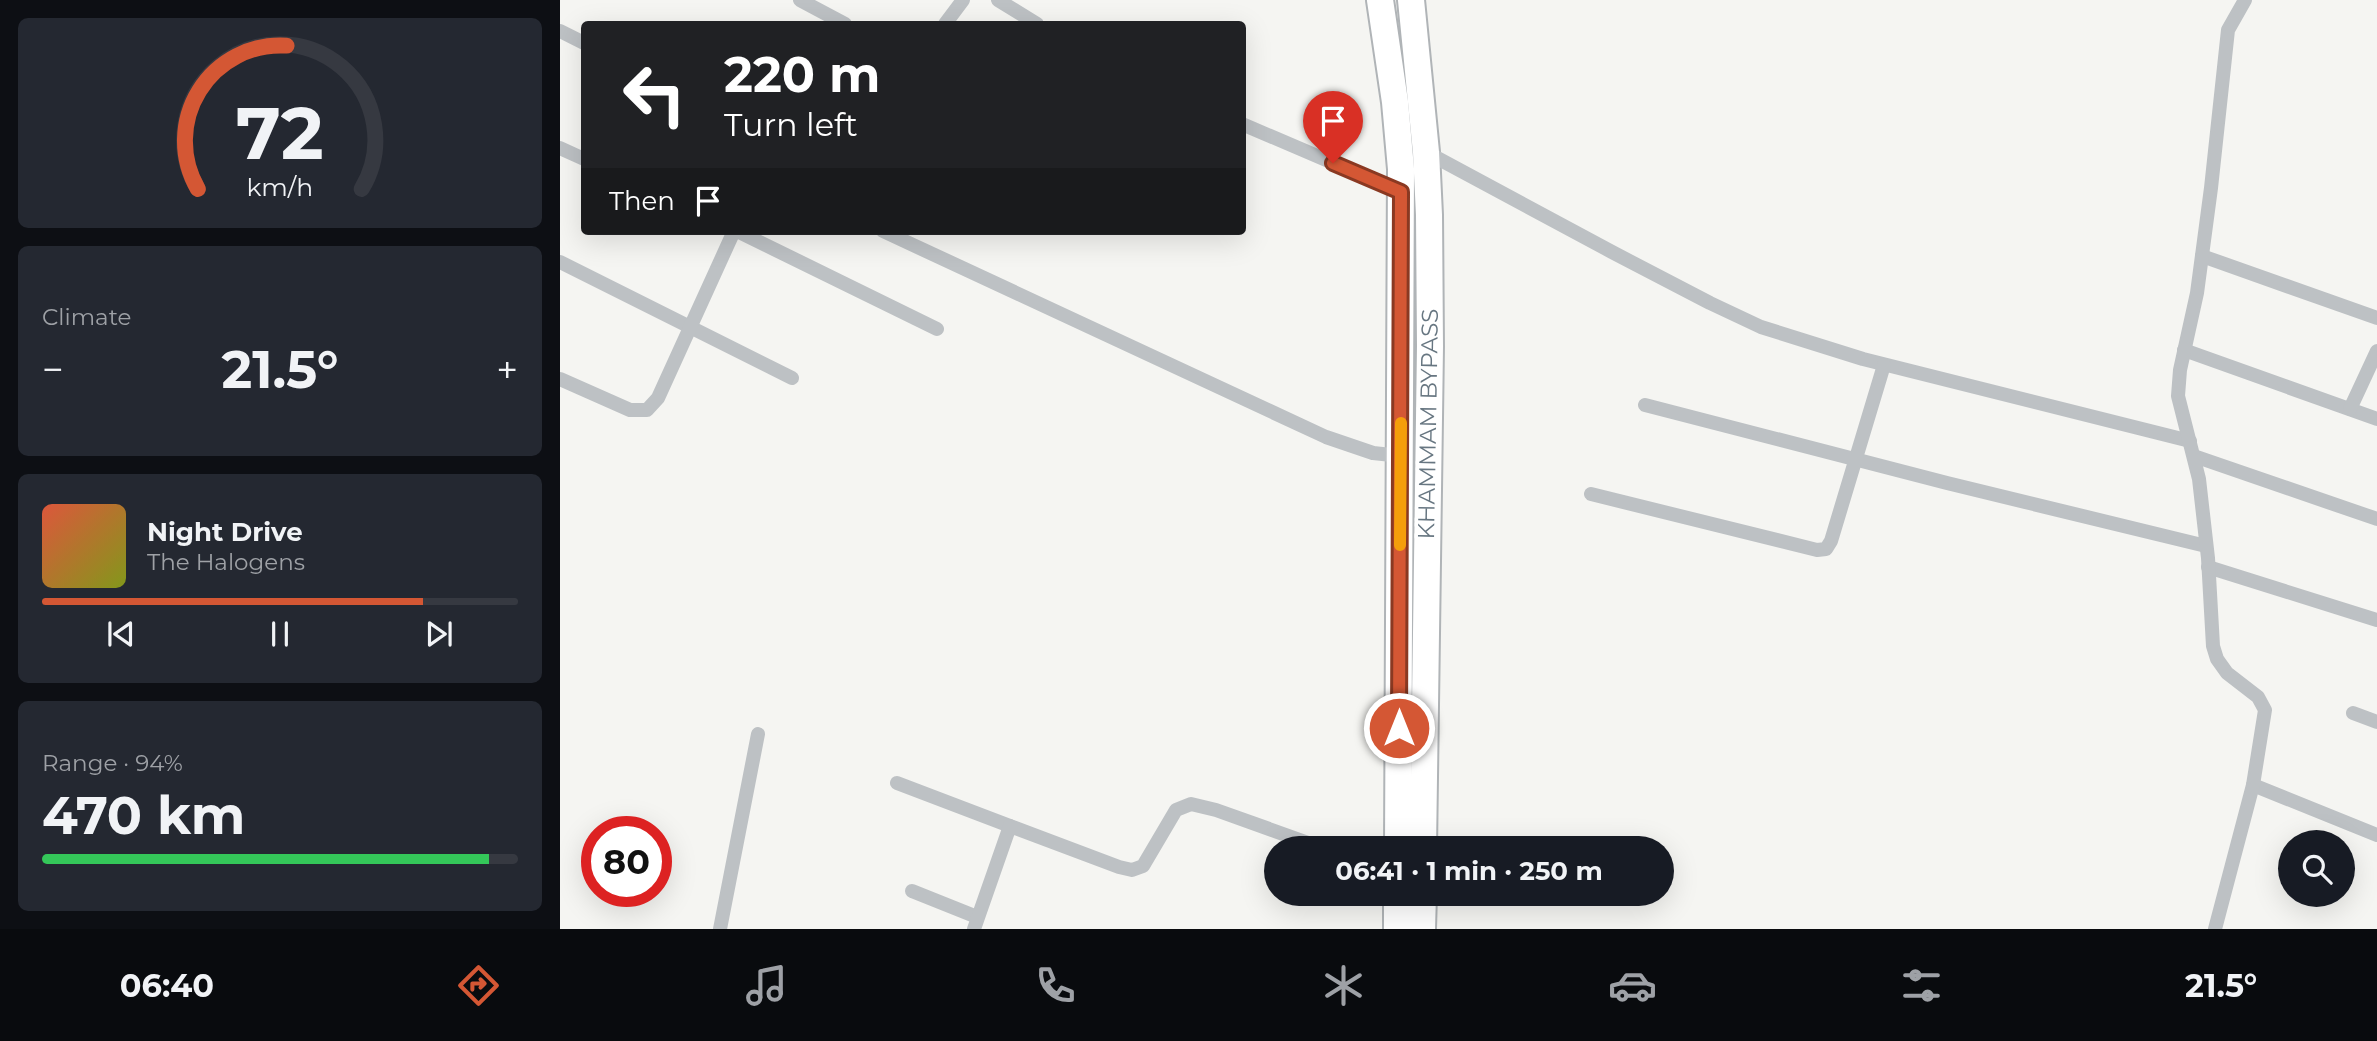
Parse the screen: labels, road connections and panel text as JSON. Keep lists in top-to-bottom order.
{
  "streets": {
    "highway": ["KHAMMAM BYPASS"]
  },
  "page": {
    "turn": ["220 m", "Turn left"],
    "then": "Then",
    "tile": [
      "Climate",
      ["Range · 94%", "470 km"]
    ],
    "heat": ["−", "21.5°", "+"],
    "song": ["Night Drive", "The Halogens"],
    "limit": "80",
    "trip": "06:41 · 1 min · 250 m",
    "tabs": ["06:40", "21.5°"],
    "gauge": ["72", "km/h"]
  }
}
